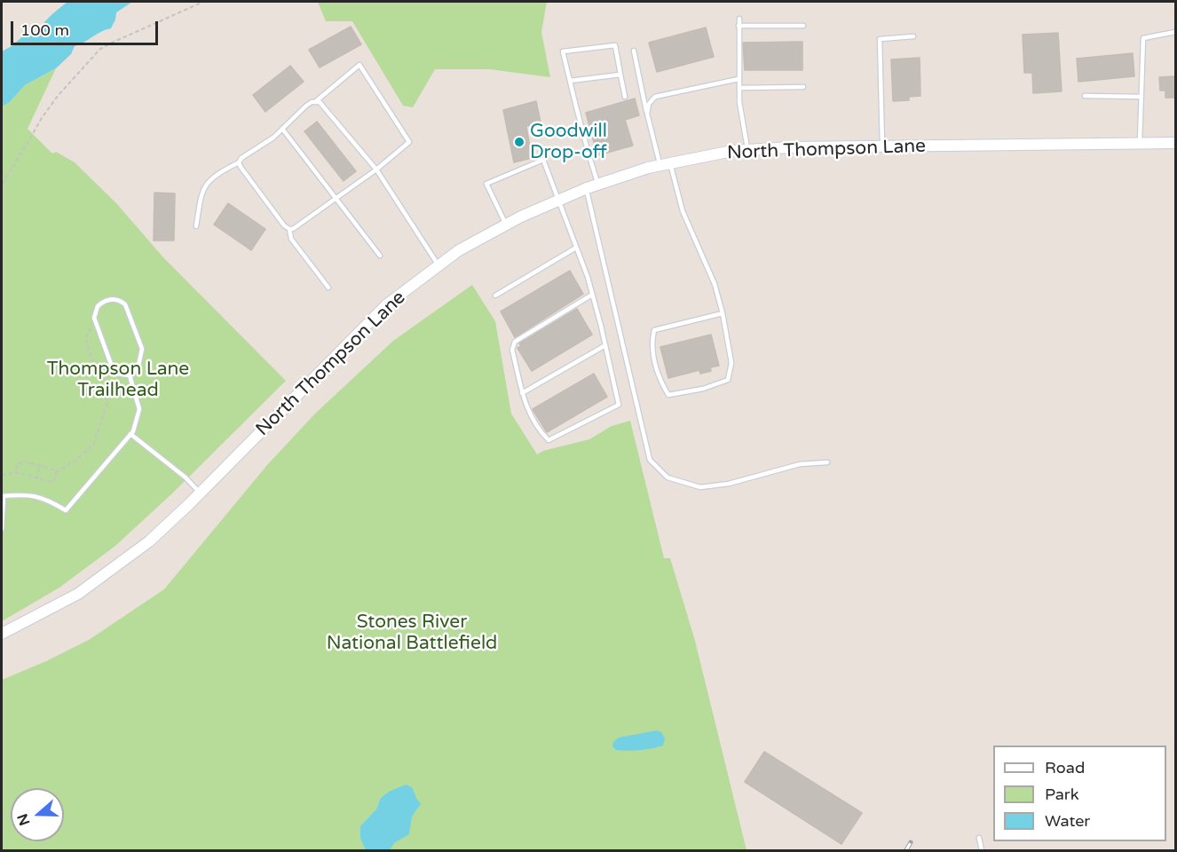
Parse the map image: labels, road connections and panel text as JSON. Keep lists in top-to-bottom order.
{
  "streets": {
    "main road": ["North Thompson Lane"]
  },
  "parks": ["Thompson Lane Trailhead", "Stones River National Battlefield"],
  "places": ["Goodwill Drop-off"],
  "legend": ["Road", "Park", "Water"],
  "scale_bar": "100 m",
  "north": "left"
}
